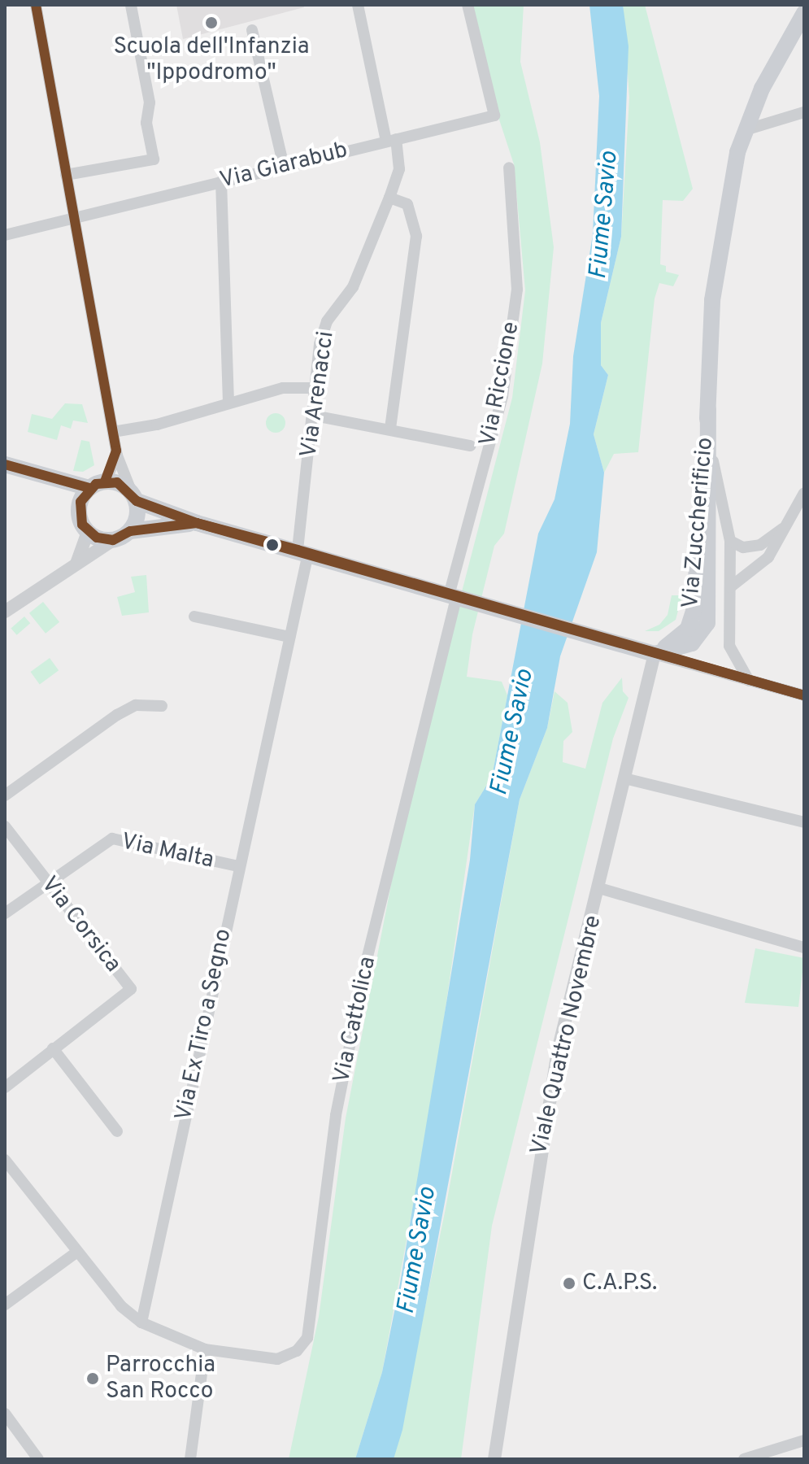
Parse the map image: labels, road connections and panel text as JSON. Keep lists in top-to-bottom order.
{
  "streets": {
    "main road": ["Via Zuccherificio"],
    "street": [
      "Via Giarabub",
      "Via Riccione",
      "Via Arenacci",
      "Via Malta",
      "Via Corsica",
      "Via Cattolica",
      "Via Ex Tiro a Segno",
      "Viale Quattro Novembre"
    ]
  },
  "crossings": [
    ["Via Giarabub", "Via Arenacci"],
    ["Via Riccione", "Via Cattolica"],
    ["Via Arenacci", "Via Ex Tiro a Segno"],
    ["Via Zuccherificio", "Viale Quattro Novembre"],
    ["Via Malta", "Via Corsica"],
    ["Via Malta", "Via Ex Tiro a Segno"]
  ],
  "water": ["Fiume Savio"],
  "places": ["Scuola dell'Infanzia \"Ippodromo\"", "C.A.P.S.", "Parrocchia San Rocco"]
}
